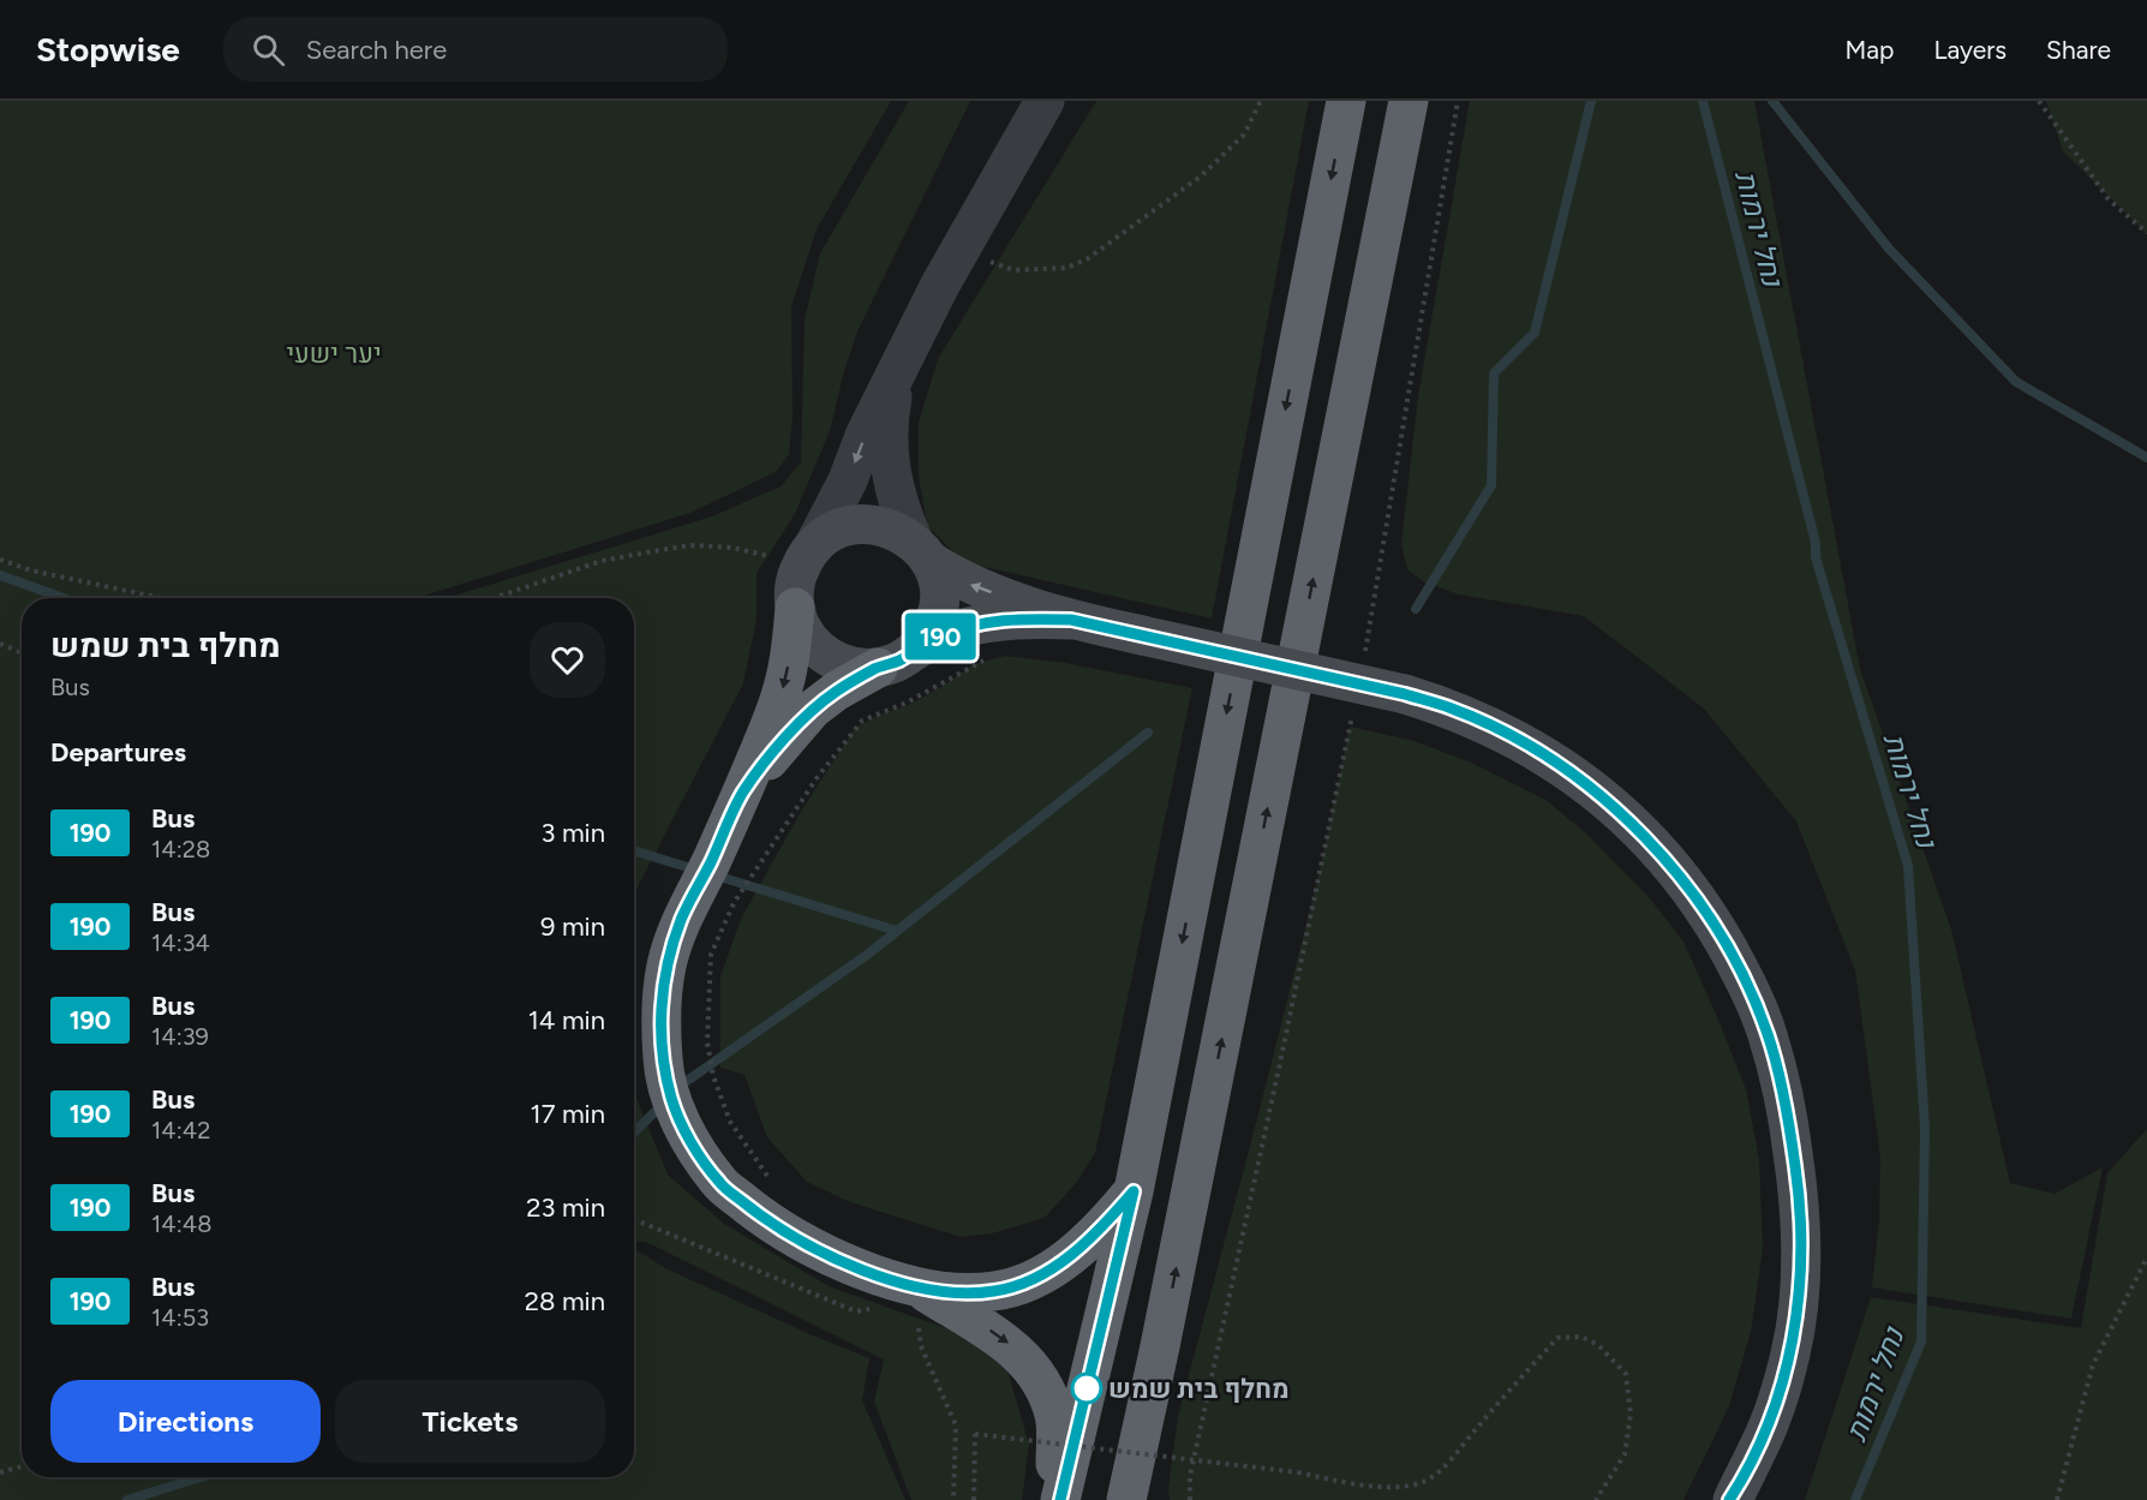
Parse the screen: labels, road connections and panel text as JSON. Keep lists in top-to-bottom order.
{
  "water": ["נחל ירמות"],
  "parks": ["יער ישעי"],
  "places": ["מחלף בית שמש"],
  "lines": ["bus line 190"],
  "page": {
    "header": "Stopwise",
    "search": "Search here",
    "nav": ["Map", "Layers", "Share"],
    "on_map": "190",
    "heading": [
      ["מחלף בית שמש", "Bus"],
      "Departures"
    ],
    "list": [
      {
        "mark": "190",
        "name": "Bus",
        "note": "14:28",
        "value": "3 min"
      },
      {
        "mark": "190",
        "name": "Bus",
        "note": "14:34",
        "value": "9 min"
      },
      {
        "mark": "190",
        "name": "Bus",
        "note": "14:39",
        "value": "14 min"
      },
      {
        "mark": "190",
        "name": "Bus",
        "note": "14:42",
        "value": "17 min"
      },
      {
        "mark": "190",
        "name": "Bus",
        "note": "14:48",
        "value": "23 min"
      },
      {
        "mark": "190",
        "name": "Bus",
        "note": "14:53",
        "value": "28 min"
      }
    ],
    "buttons": ["Directions", "Tickets"]
  }
}
